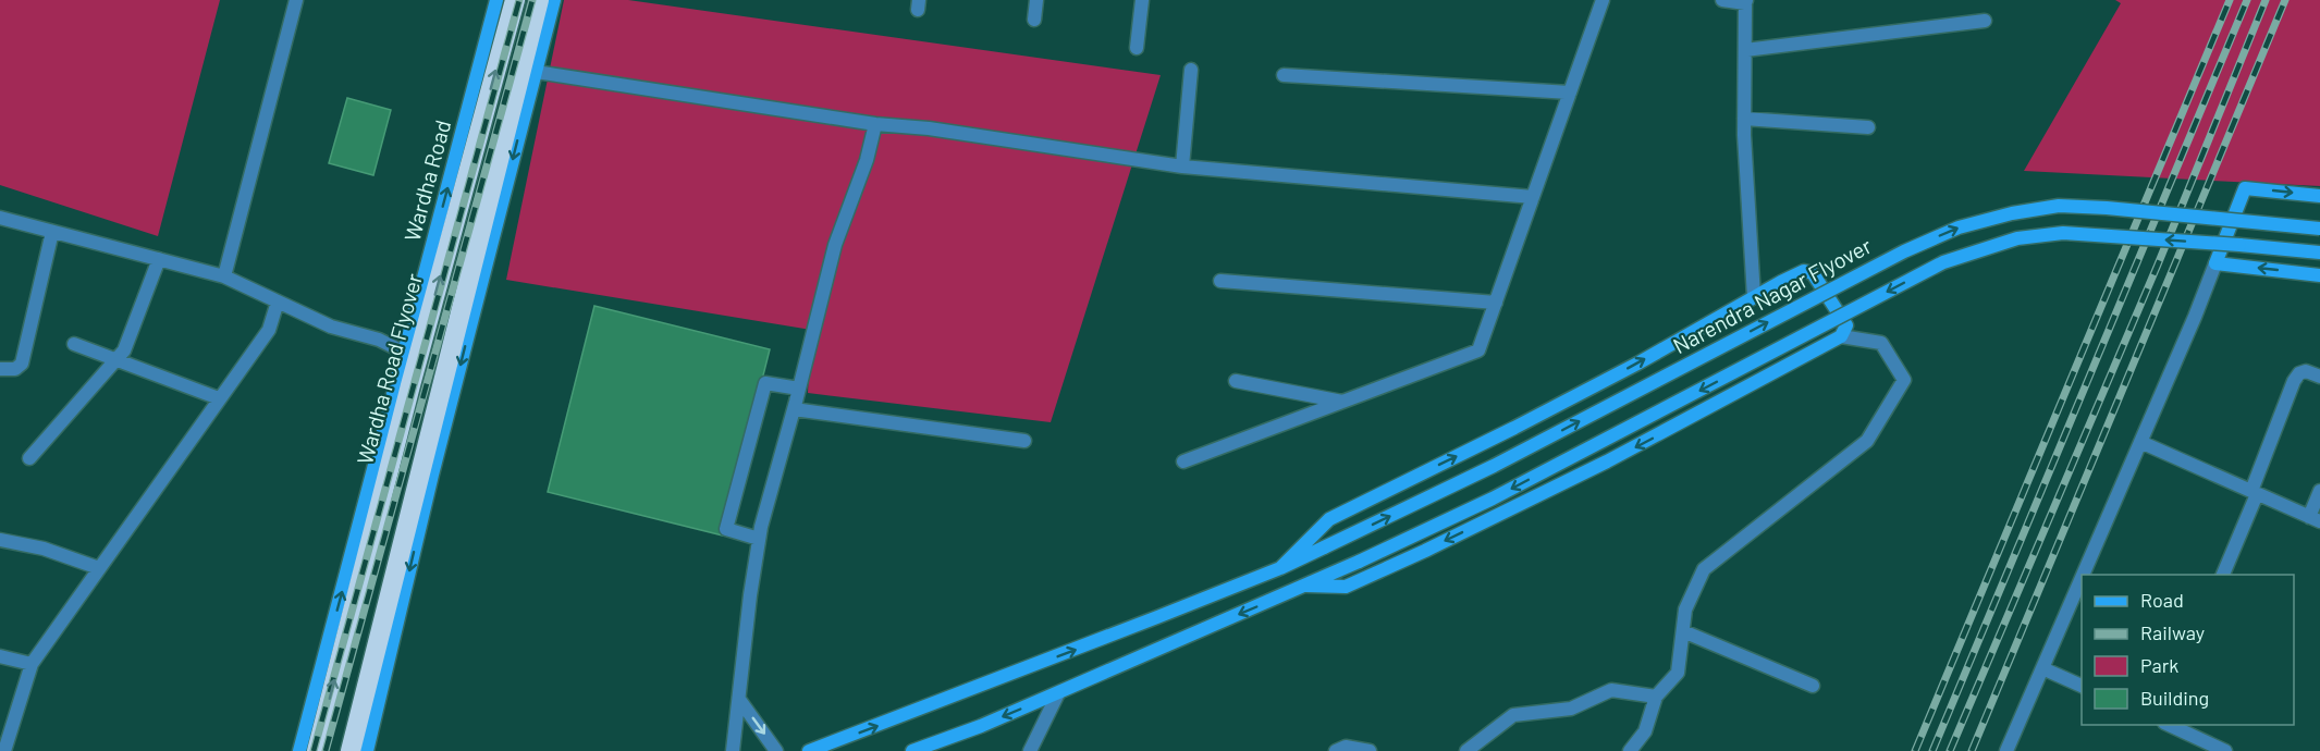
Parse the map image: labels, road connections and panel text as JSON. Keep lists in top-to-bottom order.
{
  "streets": {
    "highway": ["Wardha Road Flyover"],
    "main road": ["Wardha Road", "Narendra Nagar Flyover"]
  },
  "legend": [
    "Road",
    "Railway",
    "Park",
    "Building"
  ]
}
